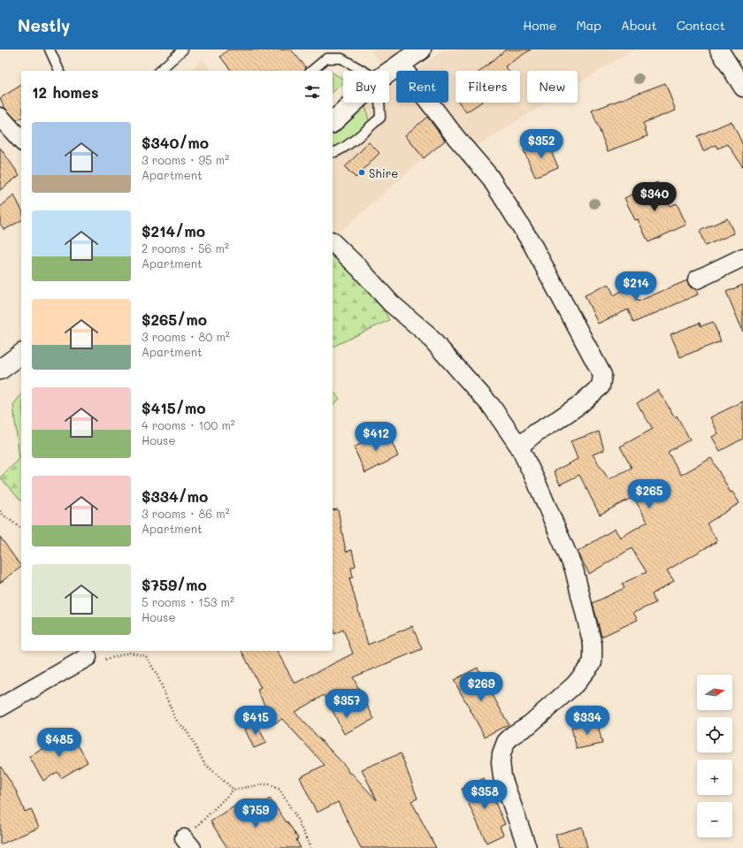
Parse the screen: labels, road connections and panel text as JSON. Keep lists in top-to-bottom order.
{
  "places": ["Shire"],
  "north": "right",
  "page": {
    "header": "Nestly",
    "nav": [
      "Home",
      "Map",
      "About",
      "Contact"
    ],
    "chip": [
      "Buy",
      "Rent",
      "Filters",
      "New"
    ],
    "heading": "12 homes",
    "list": [
      {
        "name": "$340/mo",
        "note": "3 rooms · 95 m² · Apartment"
      },
      {
        "name": "$214/mo",
        "note": "2 rooms · 56 m² · Apartment"
      },
      {
        "name": "$265/mo",
        "note": "3 rooms · 80 m² · Apartment"
      },
      {
        "name": "$415/mo",
        "note": "4 rooms · 100 m² · House"
      },
      {
        "name": "$334/mo",
        "note": "3 rooms · 86 m² · Apartment"
      },
      {
        "name": "$759/mo",
        "note": "5 rooms · 153 m² · House"
      }
    ],
    "price": [
      "$352",
      "$340",
      "$214",
      "$412",
      "$265",
      "$269",
      "$357",
      "$415",
      "$334",
      "$485",
      "$358",
      "$759"
    ],
    "map_buttons": ["+", "−"]
  }
}
